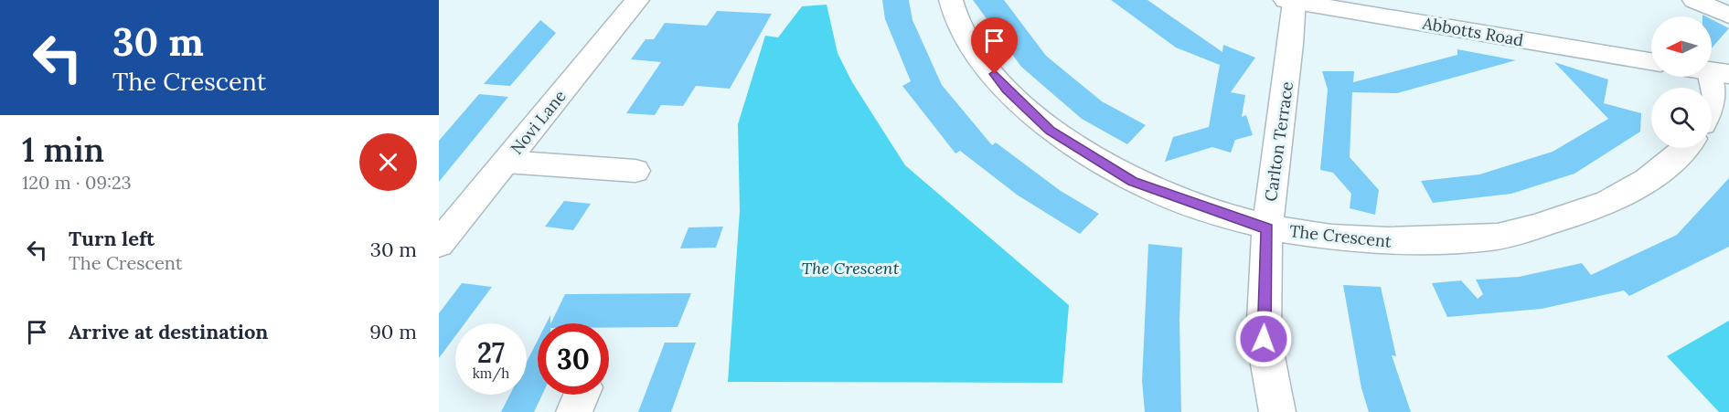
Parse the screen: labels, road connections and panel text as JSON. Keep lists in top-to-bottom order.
{
  "streets": {
    "main road": [
      "Abbotts Road",
      "Novi Lane",
      "Carlton Terrace",
      "The Crescent"
    ]
  },
  "crossings": [
    ["Abbotts Road", "Carlton Terrace"],
    ["Carlton Terrace", "The Crescent"]
  ],
  "parks": ["The Crescent"],
  "north": "left",
  "page": {
    "turn": ["30 m", "The Crescent"],
    "heading": ["1 min", "120 m · 09:23"],
    "list": [
      {
        "name": "Turn left",
        "note": "The Crescent",
        "value": "30 m"
      },
      {
        "name": "Arrive at destination",
        "value": "90 m"
      }
    ],
    "speed": "27 km/h",
    "limit": "30"
  }
}
